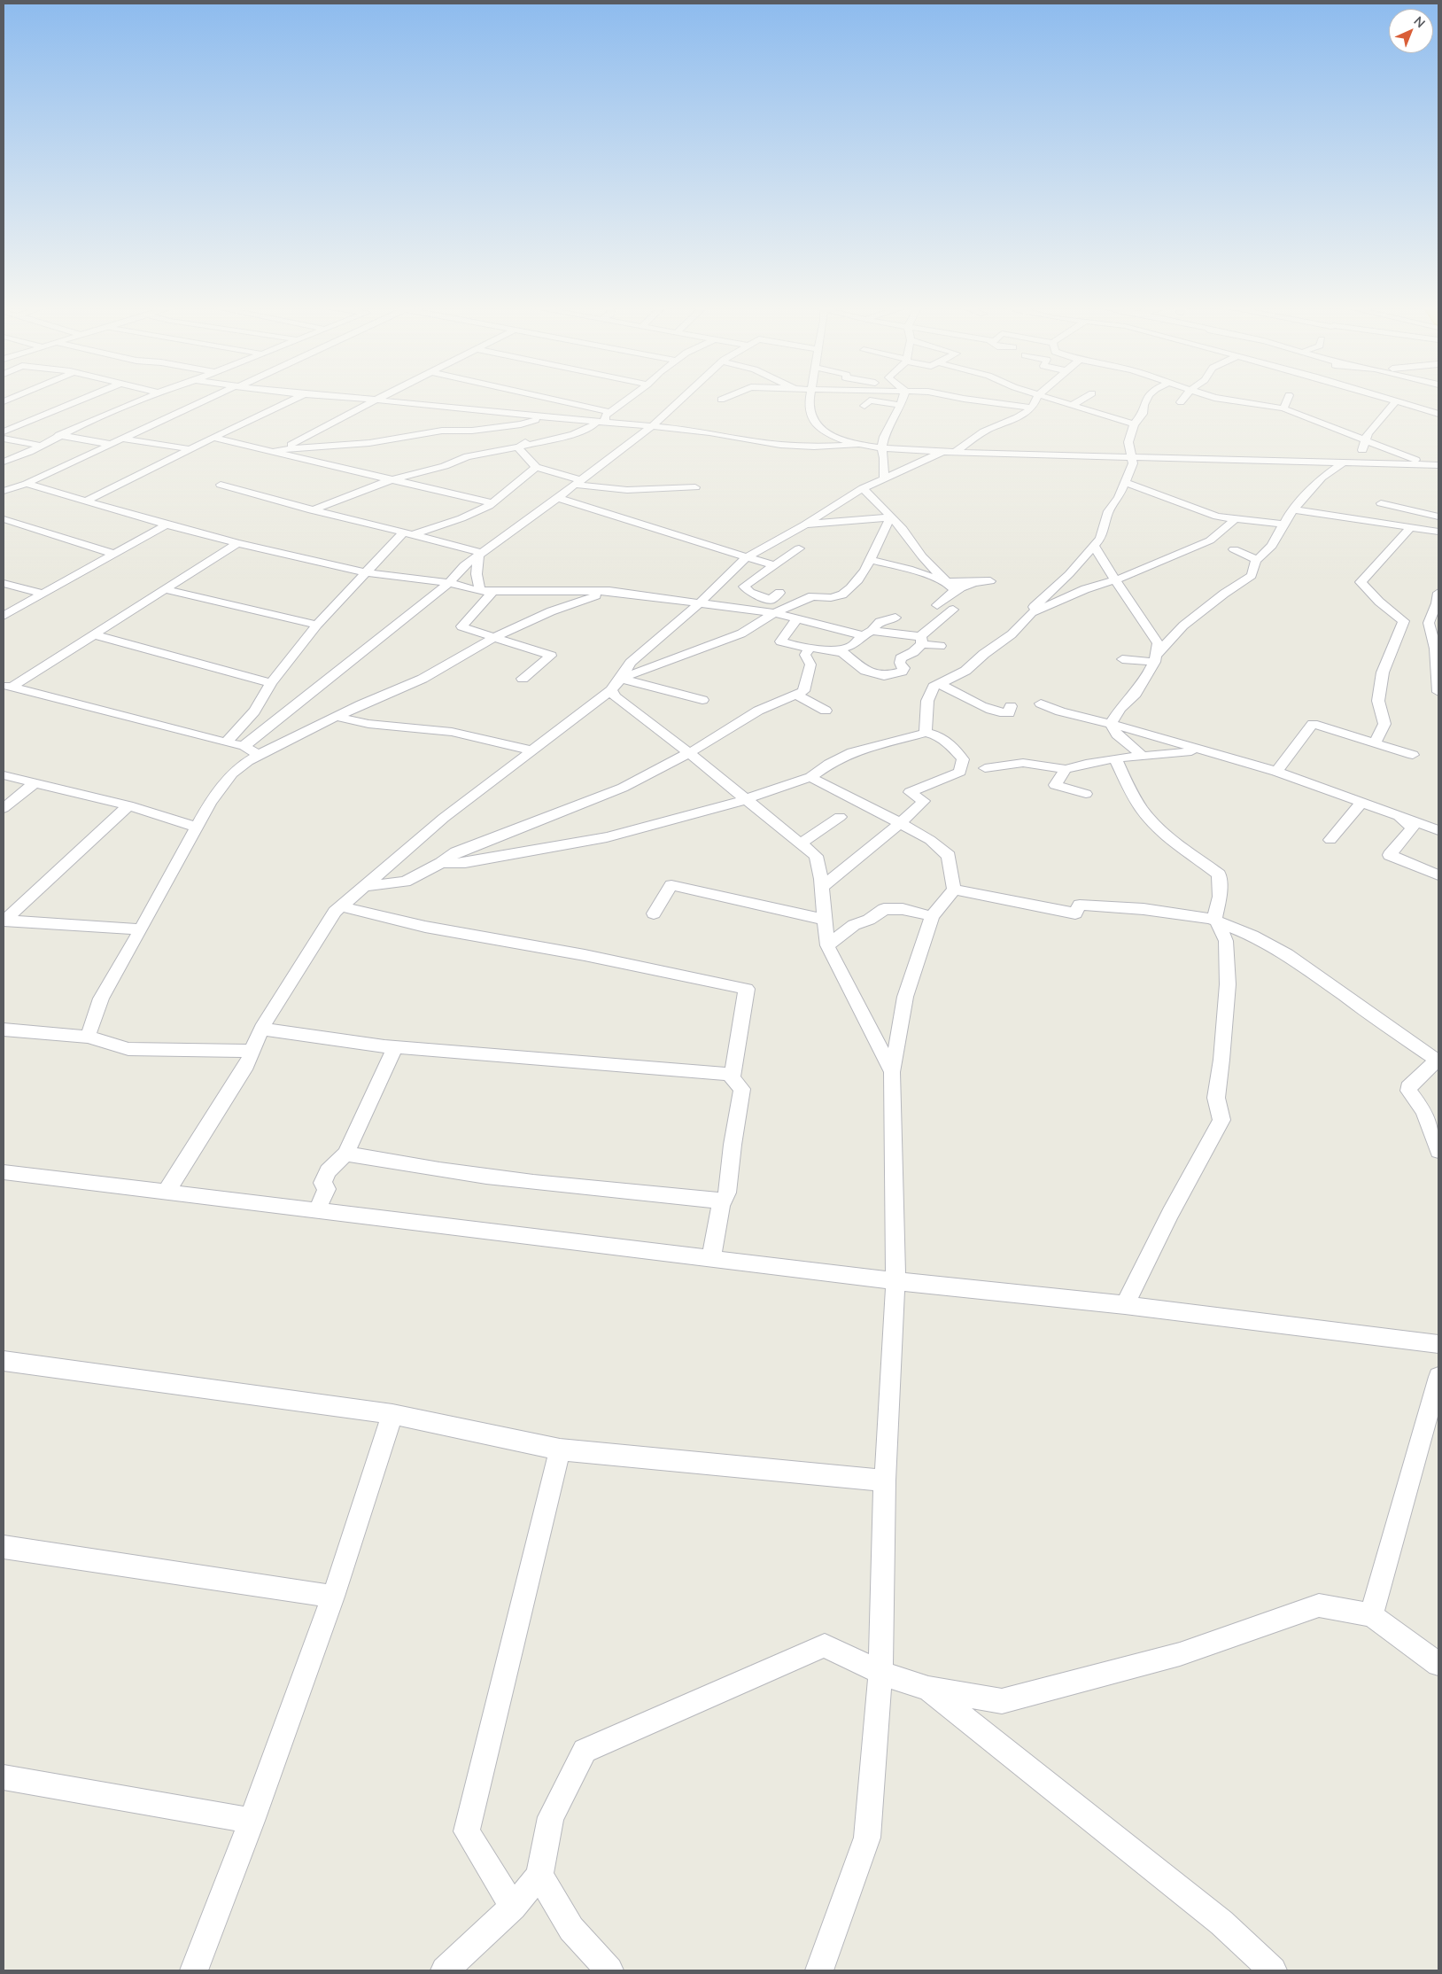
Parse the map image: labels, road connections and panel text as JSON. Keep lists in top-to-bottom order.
{
  "north": "top right"
}
